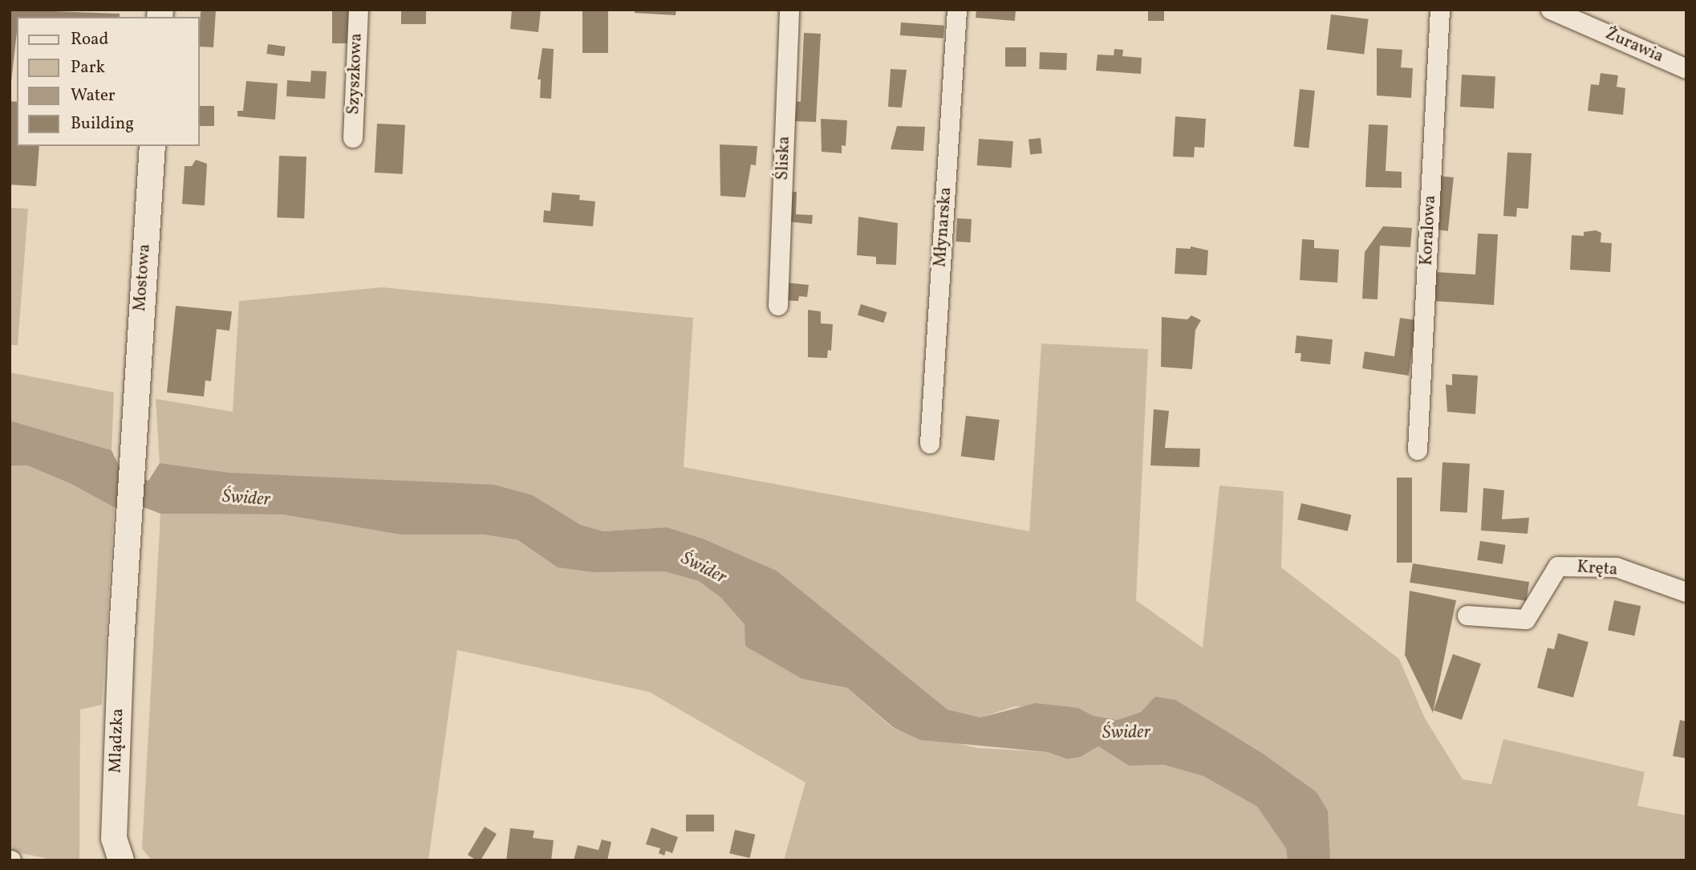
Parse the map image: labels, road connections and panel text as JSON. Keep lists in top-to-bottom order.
{
  "streets": {
    "street": [
      "Żurawia",
      "Szyszkowa",
      "Śliska",
      "Młynarska",
      "Koralowa",
      "Mostowa",
      "Kręta",
      "Mlądzka"
    ]
  },
  "crossings": [
    ["Mostowa", "Mlądzka"]
  ],
  "water": ["Świder"],
  "legend": [
    "Road",
    "Park",
    "Water",
    "Building"
  ]
}
